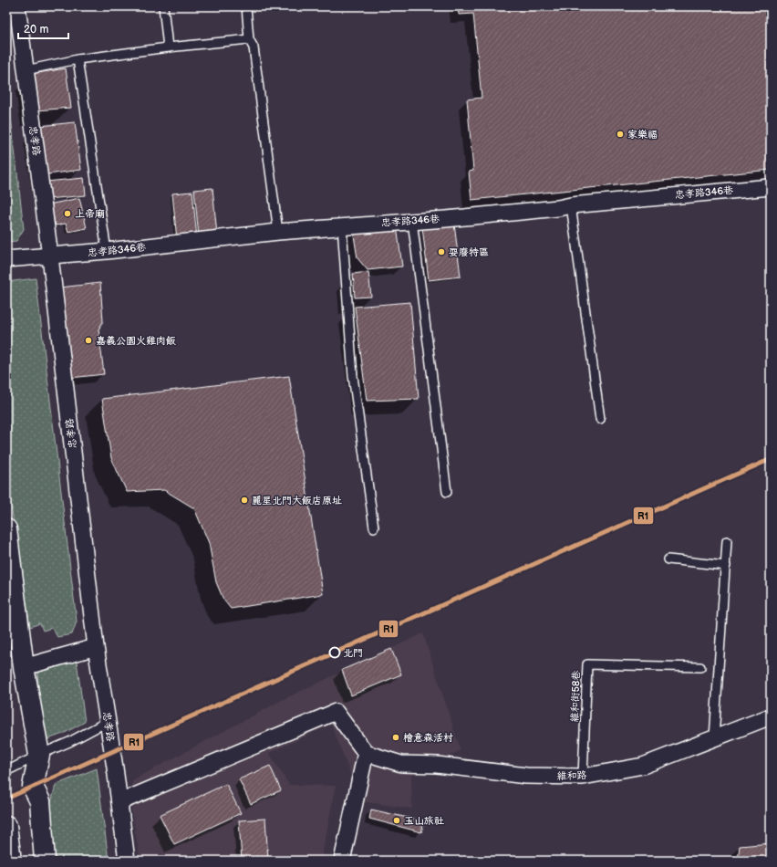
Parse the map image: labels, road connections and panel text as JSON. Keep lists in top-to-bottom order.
{
  "streets": {
    "street": ["忠孝路", "忠孝路346巷", "維和路"],
    "lane": ["維和街58巷"]
  },
  "crossings": [
    ["忠孝路", "忠孝路346巷"],
    ["維和街58巷", "維和路"]
  ],
  "places": [
    "家樂福",
    "上帝廟",
    "耍廢特區",
    "嘉義公園火雞肉飯",
    "麗星北門大飯店原址",
    "北門",
    "檜意森活村",
    "玉山旅社"
  ],
  "lines": ["transit line R1"],
  "scale_bar": "20 m"
}
